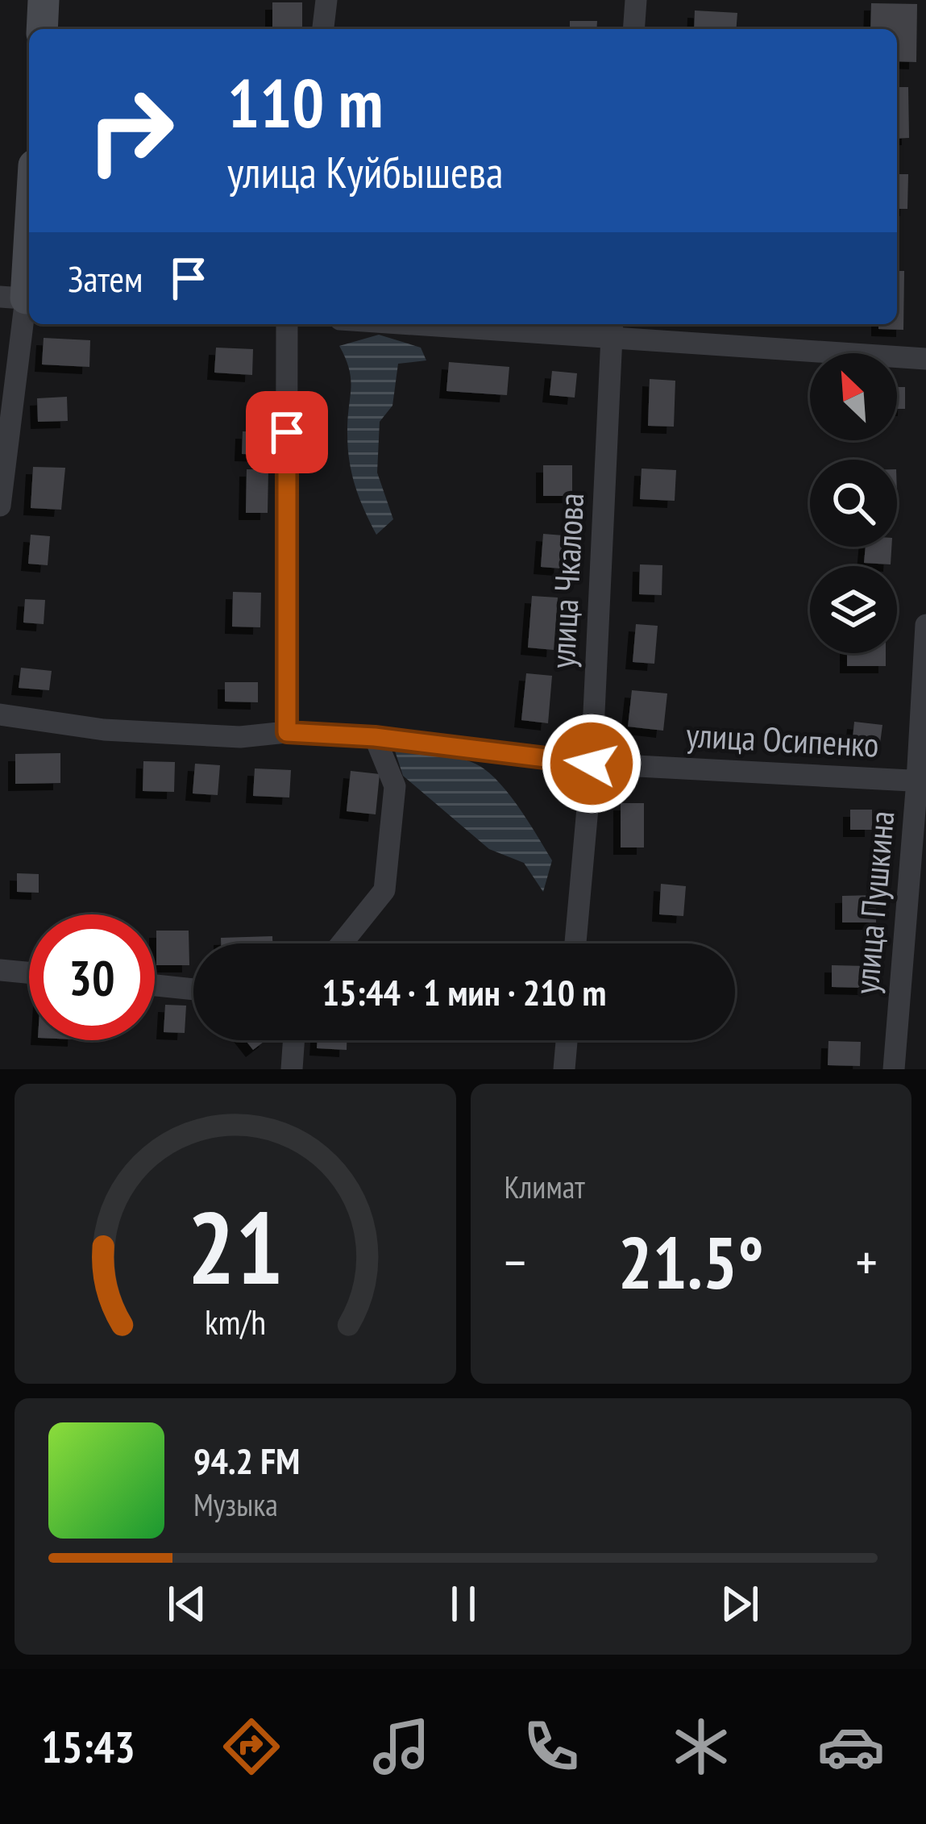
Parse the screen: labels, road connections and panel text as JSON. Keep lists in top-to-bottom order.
{
  "streets": {
    "street": ["улица Чкалова", "улица Осипенко", "улица Пушкина"]
  },
  "crossings": [
    ["улица Чкалова", "улица Осипенко"],
    ["улица Осипенко", "улица Пушкина"]
  ],
  "north": "top left",
  "page": {
    "turn": ["110 m", "улица Куйбышева"],
    "then": "Затем",
    "limit": "30",
    "trip": "15:44 · 1 мин · 210 m",
    "tile": "Климат",
    "heat": ["−", "21.5°", "+"],
    "song": ["94.2 FM", "Музыка"],
    "tabs": "15:43",
    "gauge": ["21", "km/h"]
  }
}
